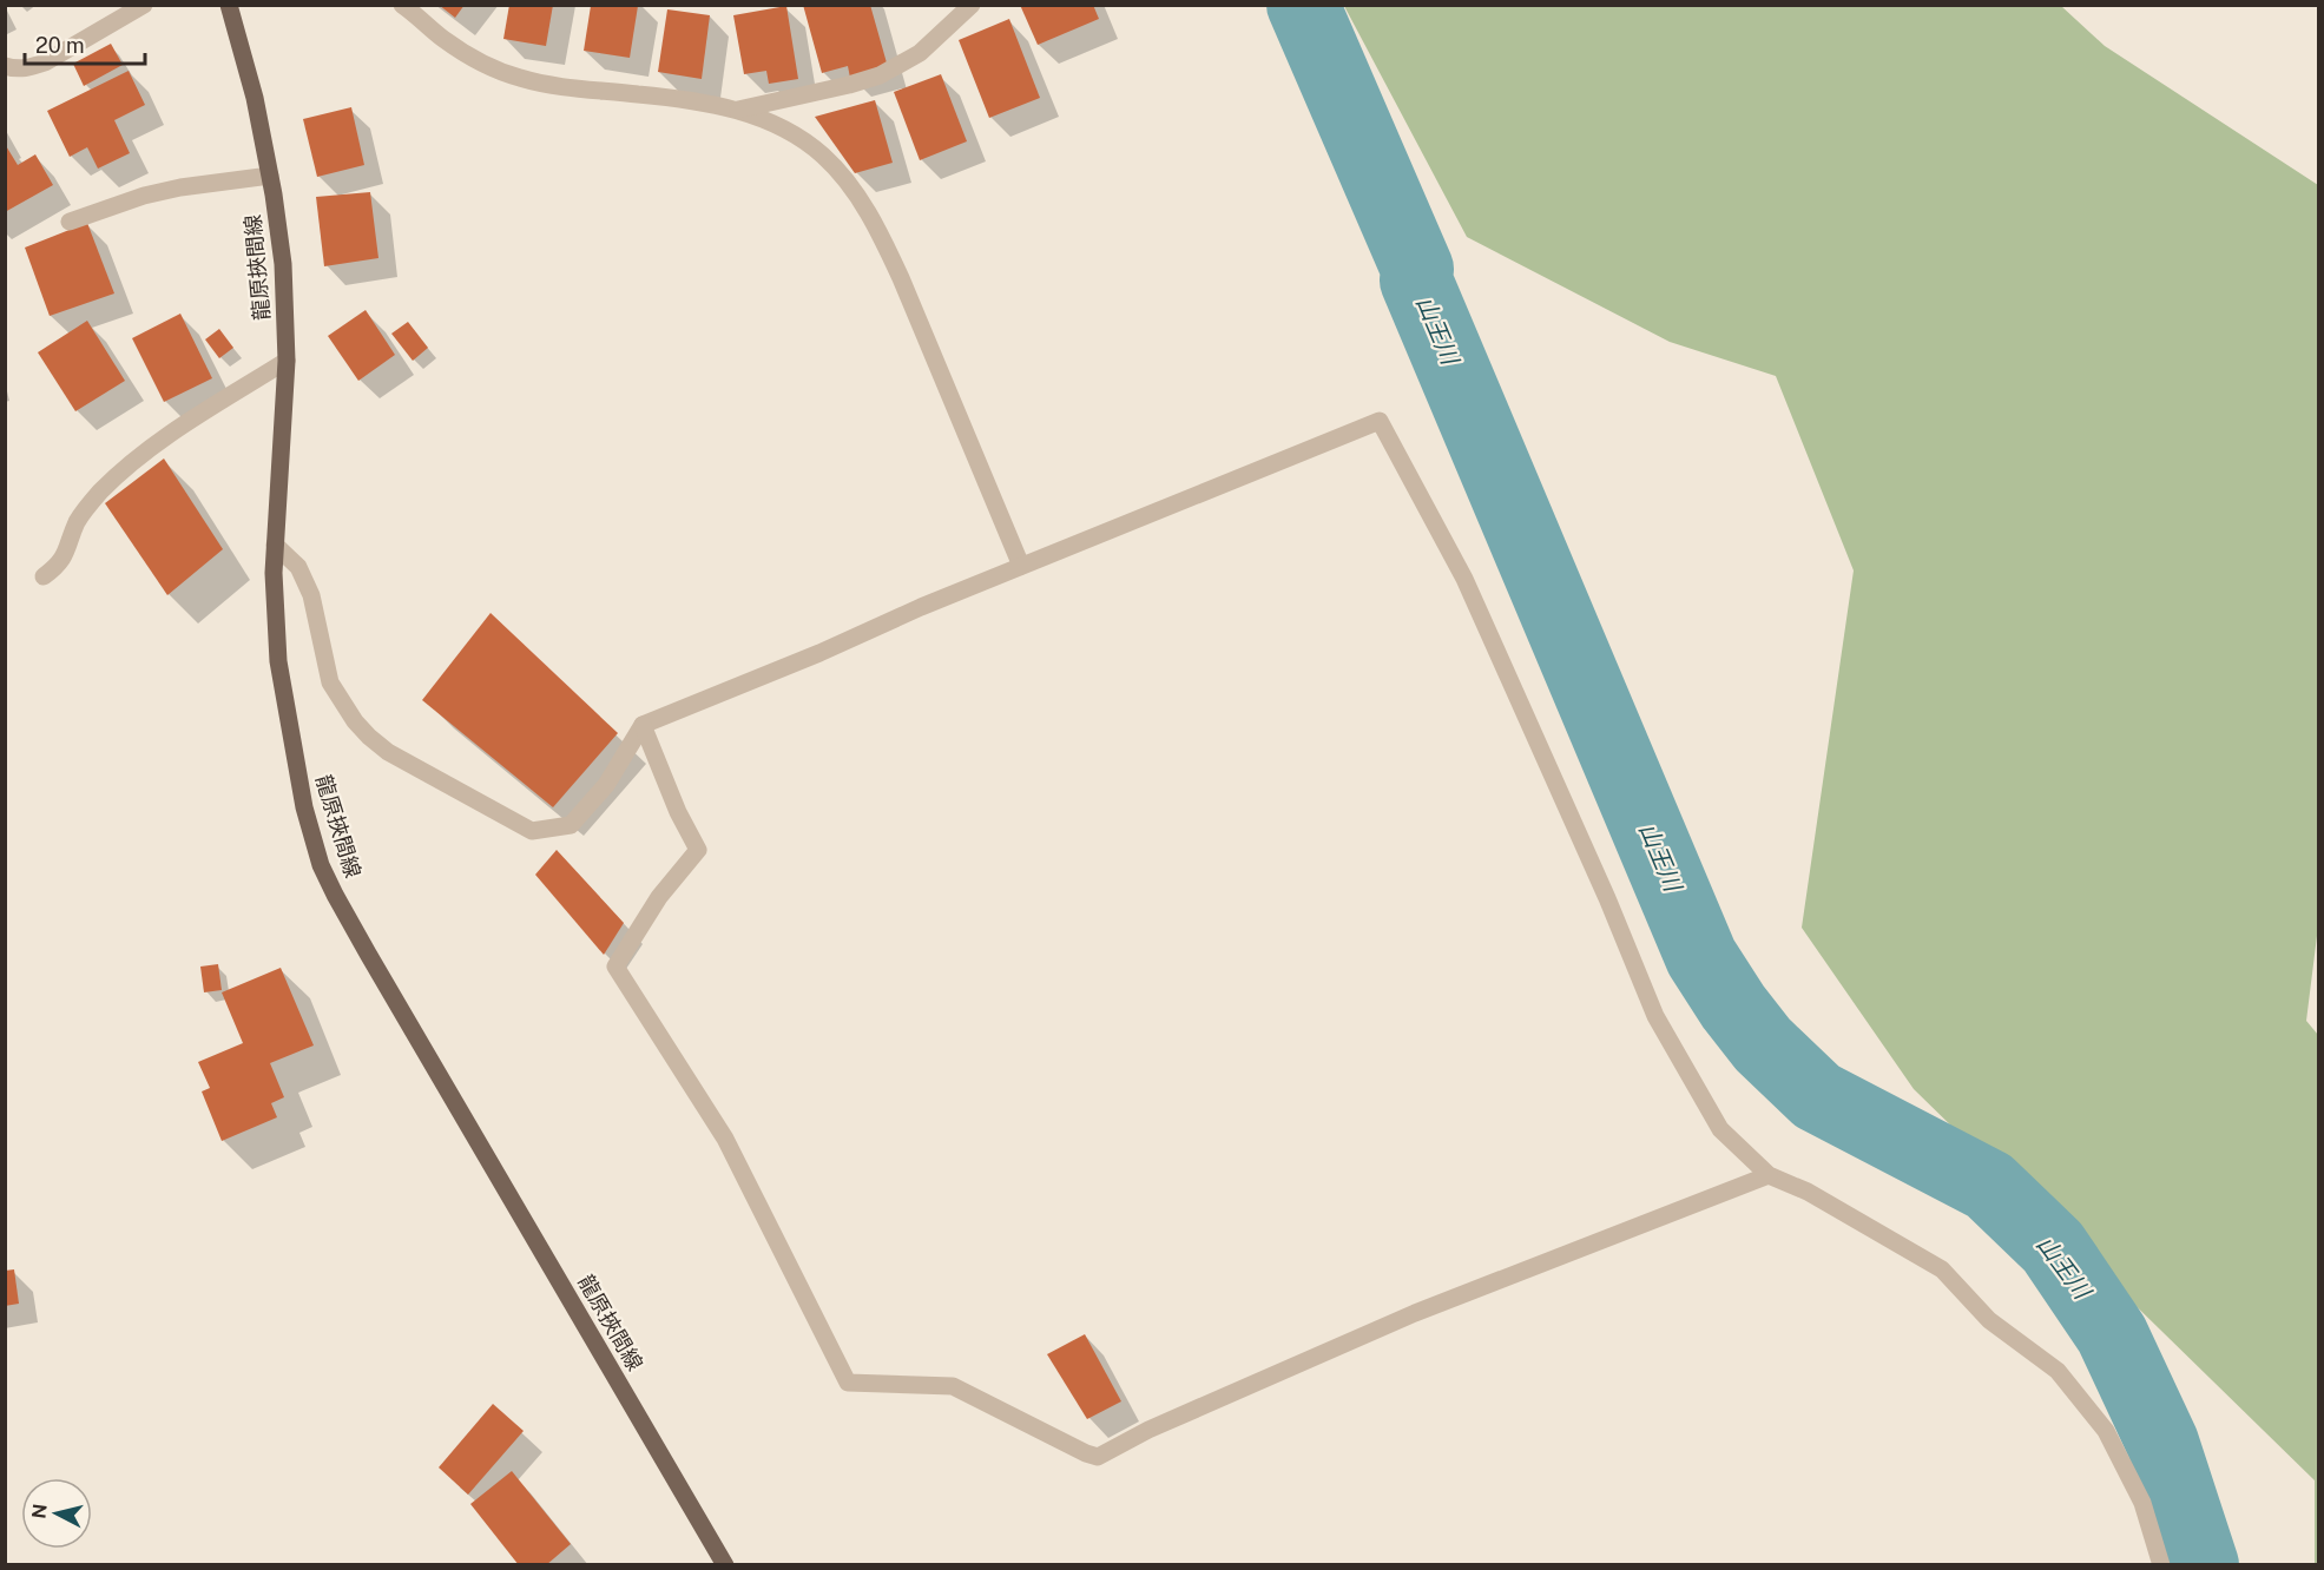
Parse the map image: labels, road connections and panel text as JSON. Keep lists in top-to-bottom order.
{
  "streets": {
    "main road": ["龍原挾間線"]
  },
  "water": ["山王川"],
  "scale_bar": "20 m",
  "north": "left"
}
